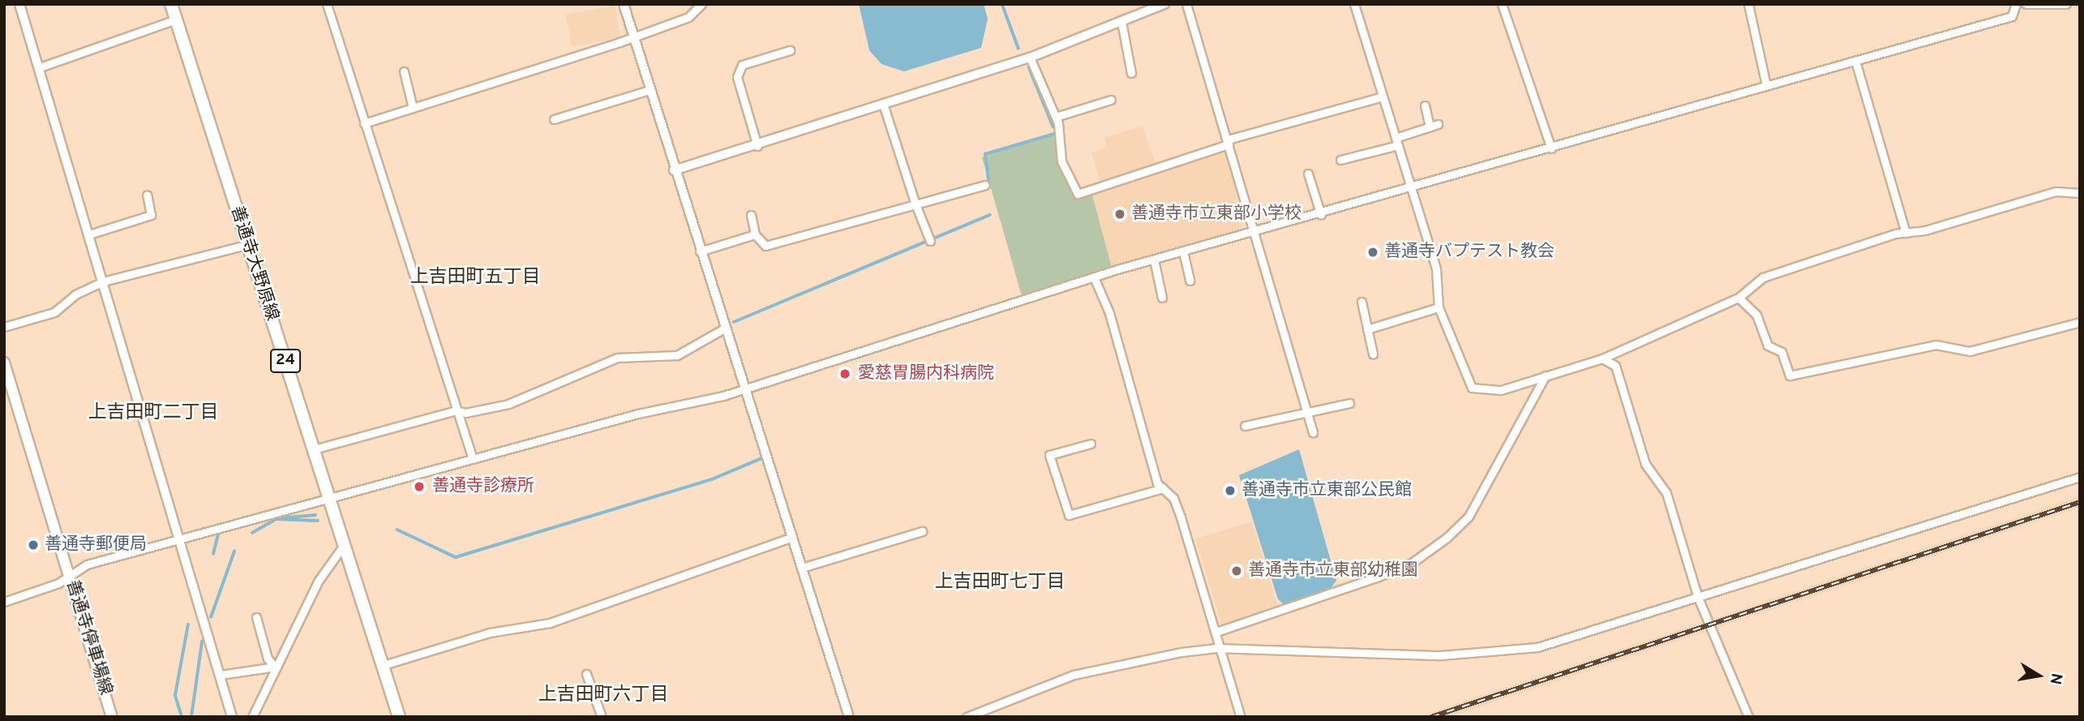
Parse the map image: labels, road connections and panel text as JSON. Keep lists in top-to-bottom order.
{
  "streets": {
    "main road": ["善通寺大野原線", "24", "善通寺停車場線"]
  },
  "districts": [
    "上吉田町五丁目",
    "上吉田町二丁目",
    "上吉田町七丁目",
    "上吉田町六丁目"
  ],
  "places": [
    "善通寺市立東部小学校",
    "善通寺バプテスト教会",
    "愛慈胃腸内科病院",
    "善通寺診療所",
    "善通寺市立東部公民館",
    "善通寺郵便局",
    "善通寺市立東部幼稚園"
  ],
  "north": "right"
}
